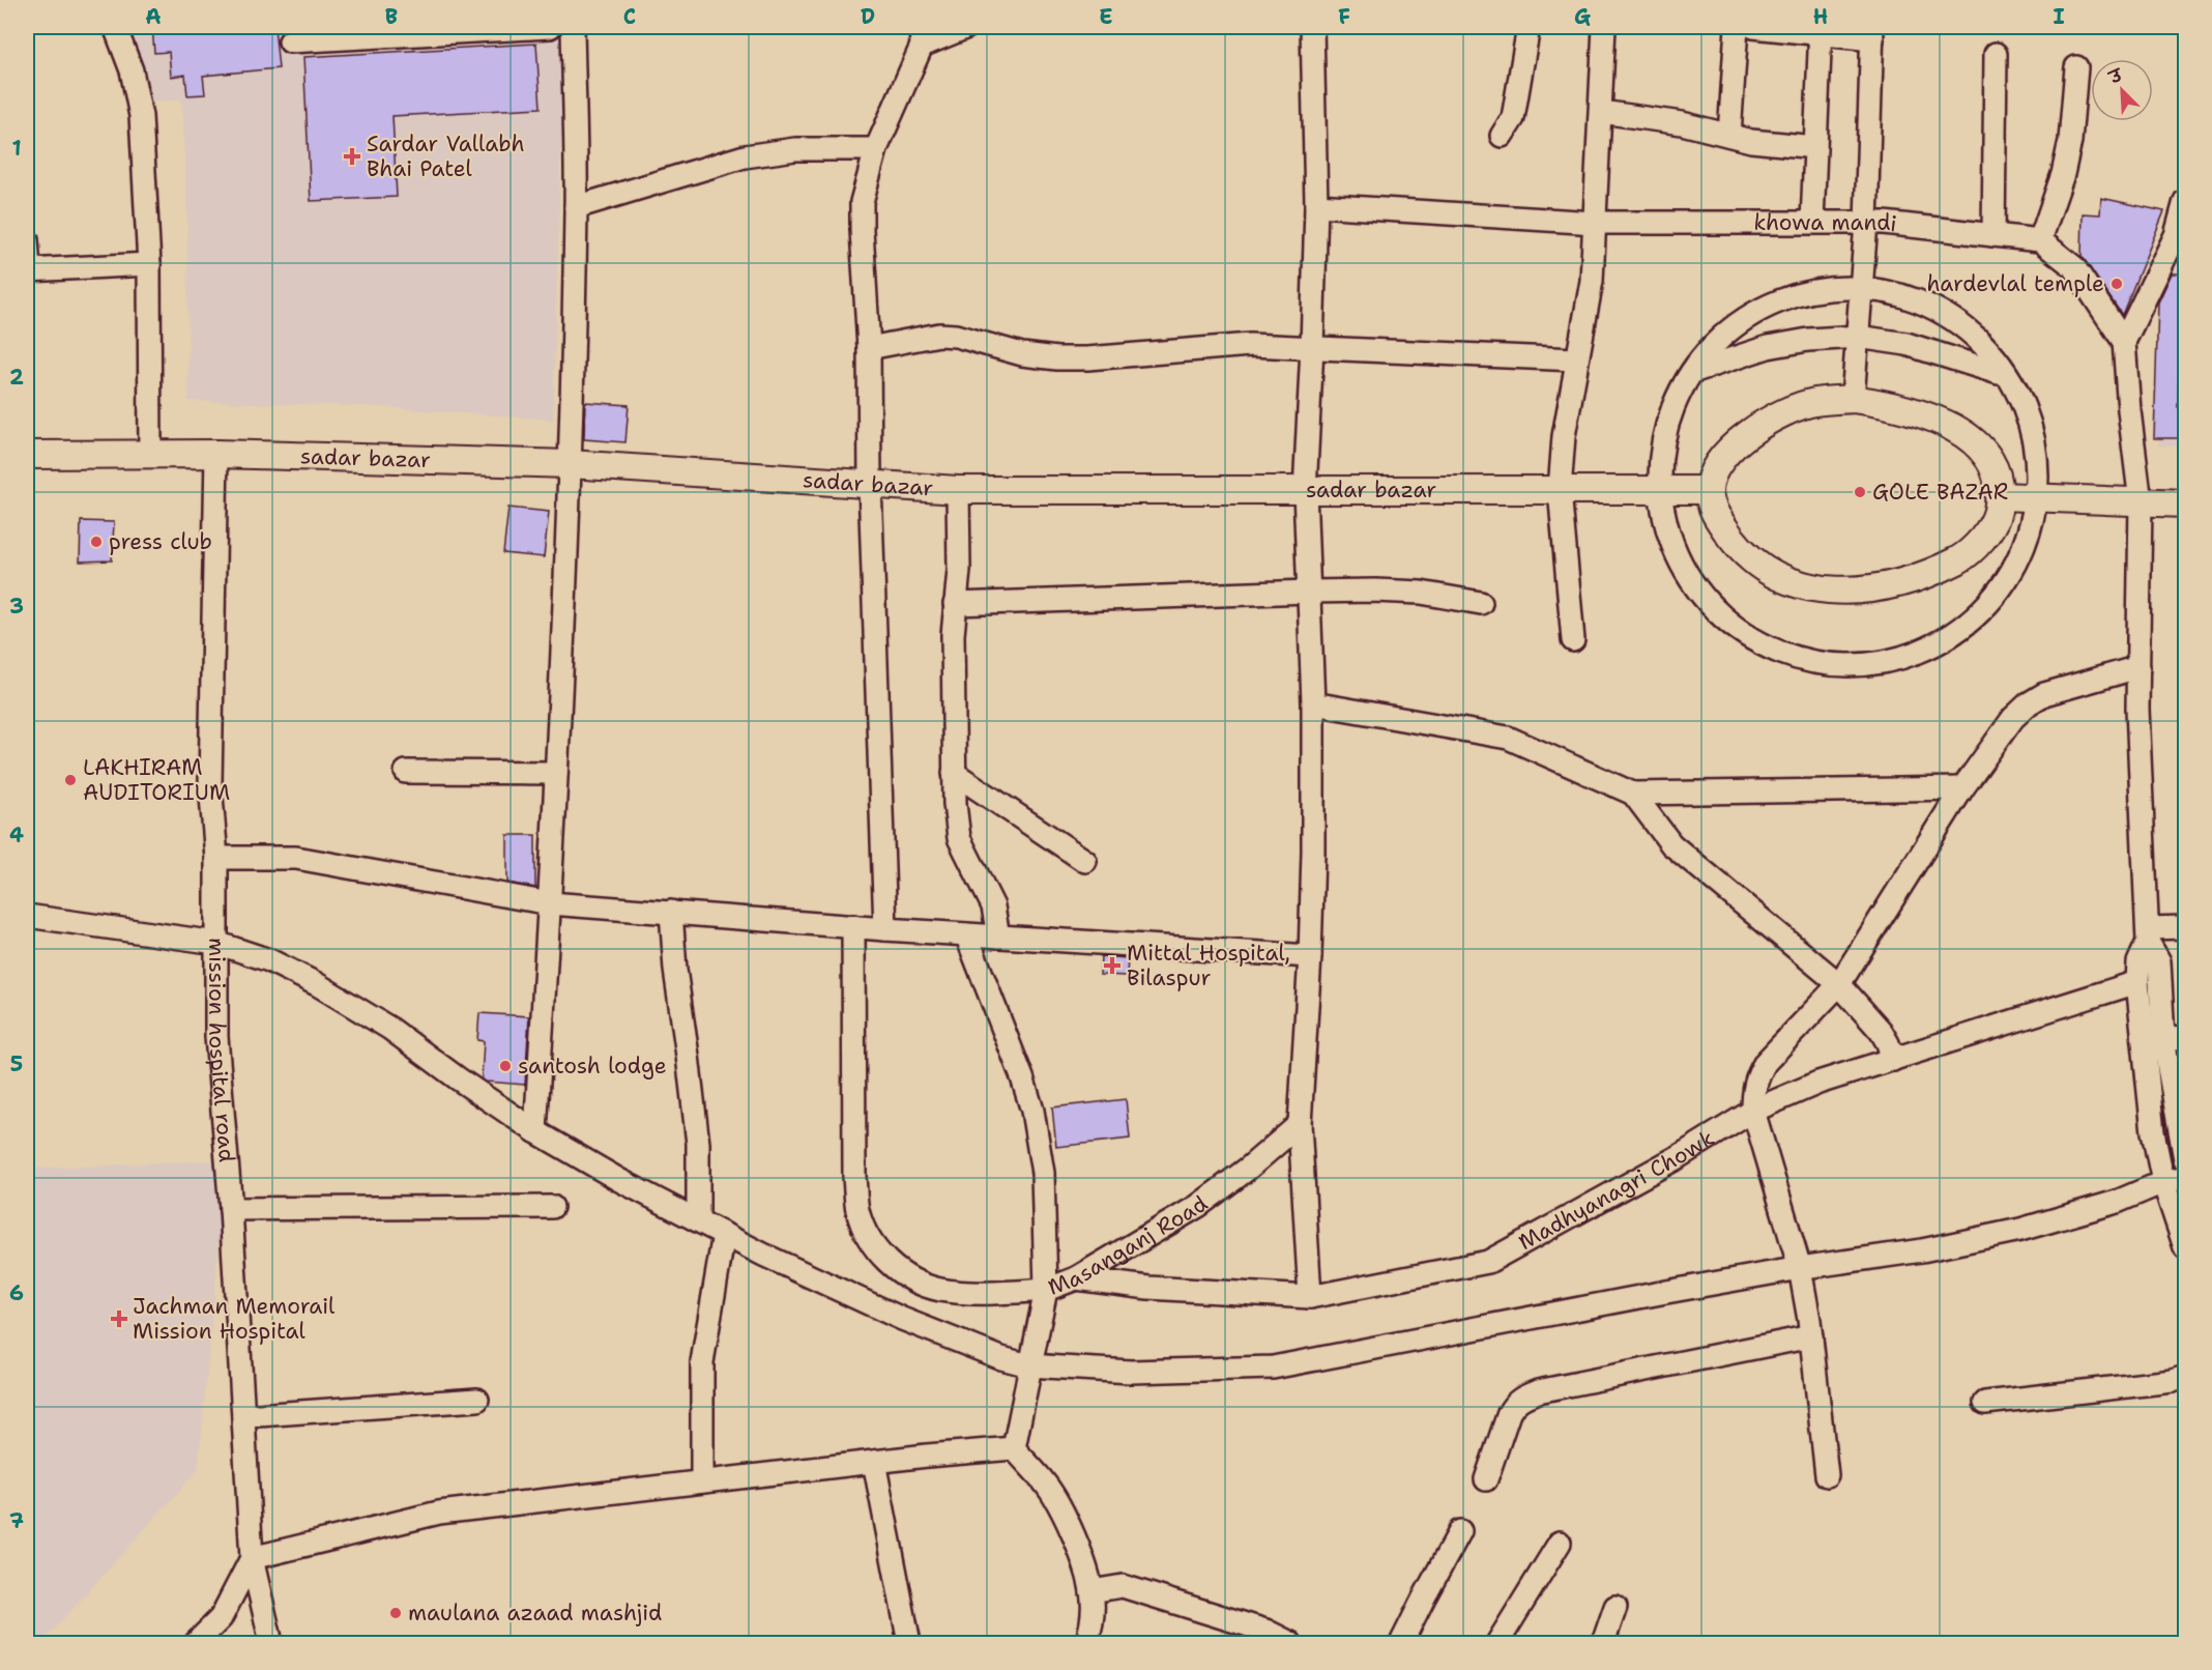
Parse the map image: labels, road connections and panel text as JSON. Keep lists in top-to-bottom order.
{
  "streets": {
    "main road": ["sadar bazar"],
    "street": [
      "khowa mandi",
      "mission hospital road",
      "Madhyanagri Chowk",
      "Masanganj Road"
    ]
  },
  "crossings": [
    ["sadar bazar", "mission hospital road"],
    ["Madhyanagri Chowk", "Masanganj Road"]
  ],
  "places": {
    "health": ["Sardar Vallabh Bhai Patel", "Mittal Hospital, Bilaspur", "Jachman Memorail Mission Hospital"],
    "other": [
      "hardevlal temple",
      "GOLE BAZAR",
      "press club",
      "LAKHIRAM AUDITORIUM",
      "santosh lodge",
      "maulana azaad mashjid"
    ]
  },
  "north": "top left",
  "grid": {
    "columns": [
      "A",
      "B",
      "C",
      "D",
      "E",
      "F",
      "G",
      "H",
      "I"
    ],
    "rows": [
      "1",
      "2",
      "3",
      "4",
      "5",
      "6",
      "7"
    ]
  }
}
